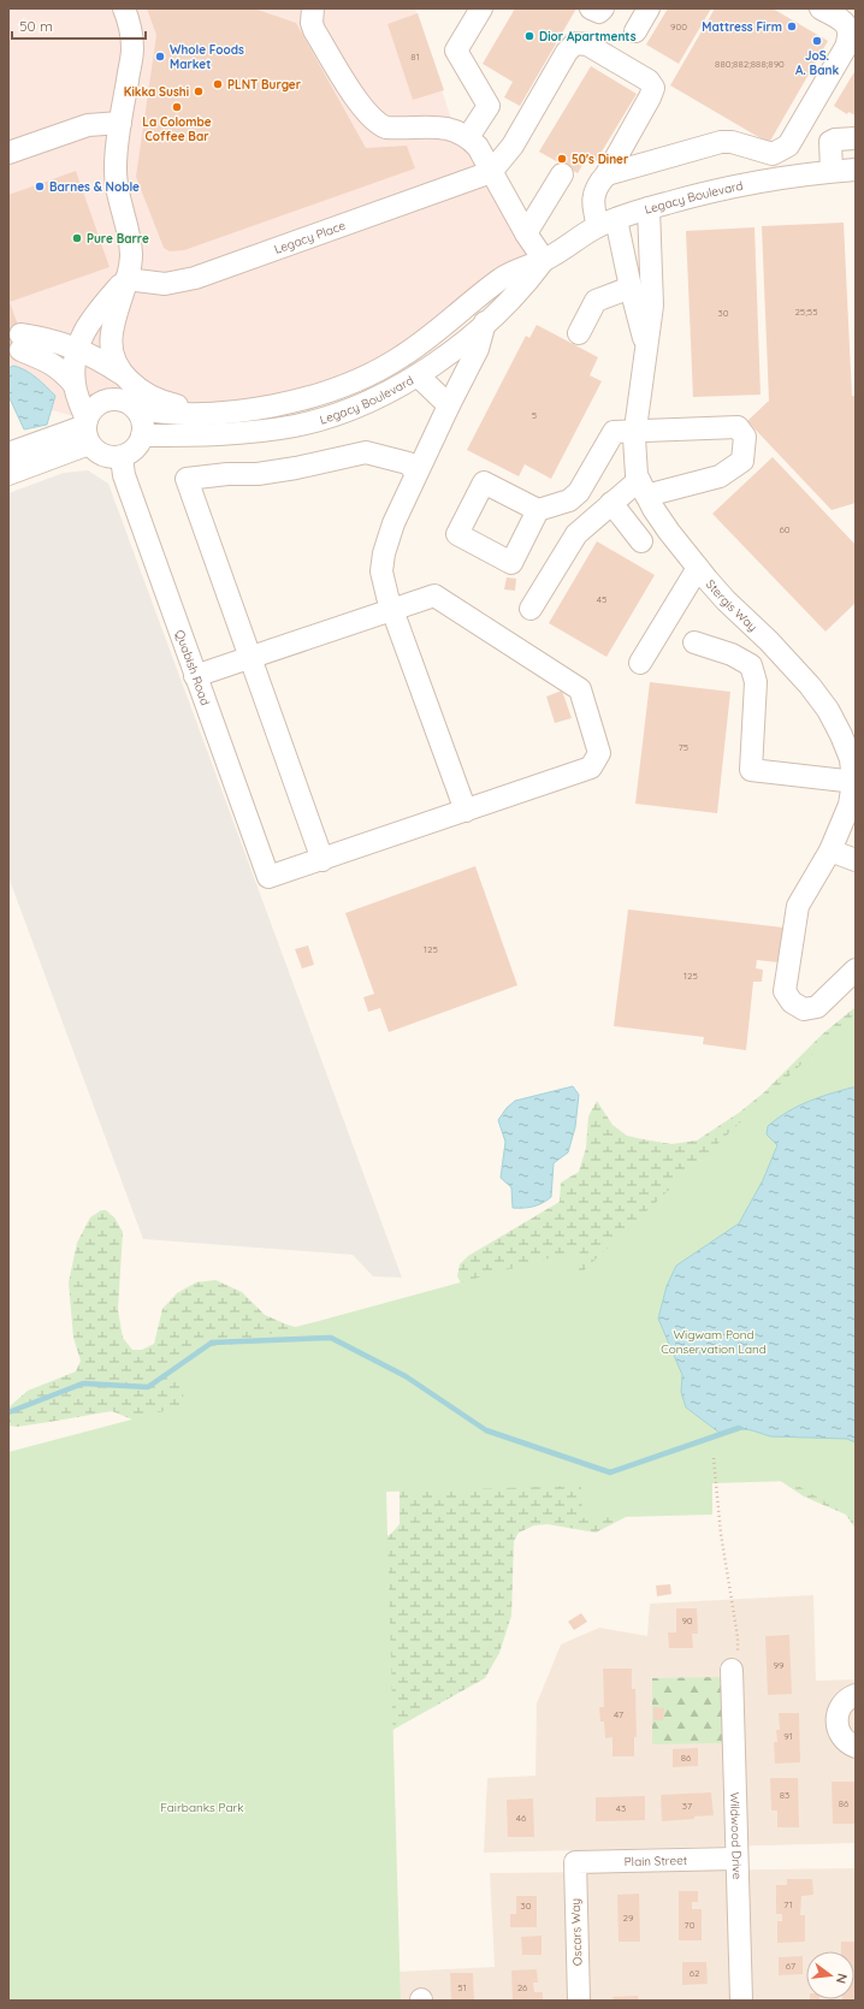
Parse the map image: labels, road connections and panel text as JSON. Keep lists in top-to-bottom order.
{
  "streets": {
    "street": [
      "Legacy Boulevard",
      "Legacy Place",
      "Stergis Way",
      "Quabish Road",
      "Wildwood Drive",
      "Plain Street",
      "Oscars Way"
    ]
  },
  "crossings": [
    ["Legacy Boulevard", "Stergis Way"],
    ["Legacy Boulevard", "Quabish Road"],
    ["Legacy Place", "Stergis Way"],
    ["Wildwood Drive", "Plain Street"],
    ["Plain Street", "Oscars Way"]
  ],
  "parks": ["Wigwam Pond Conservation Land", "Fairbanks Park"],
  "places": [
    "Mattress Firm",
    "Dior Apartments",
    "JoS. A. Bank",
    "Whole Foods Market",
    "PLNT Burger",
    "Kikka Sushi",
    "La Colombe Coffee Bar",
    "50's Diner",
    "Barnes & Noble",
    "Pure Barre"
  ],
  "house_numbers": [
    "900",
    "81",
    "880;882;888;890",
    "25;55",
    "30",
    "5",
    "60",
    "45",
    "75",
    "125",
    "125",
    "90",
    "99",
    "47",
    "91",
    "86",
    "83",
    "86",
    "37",
    "43",
    "46",
    "71",
    "30",
    "29",
    "70",
    "67",
    "62",
    "51",
    "26"
  ],
  "scale_bar": "50 m",
  "north": "right"
}
